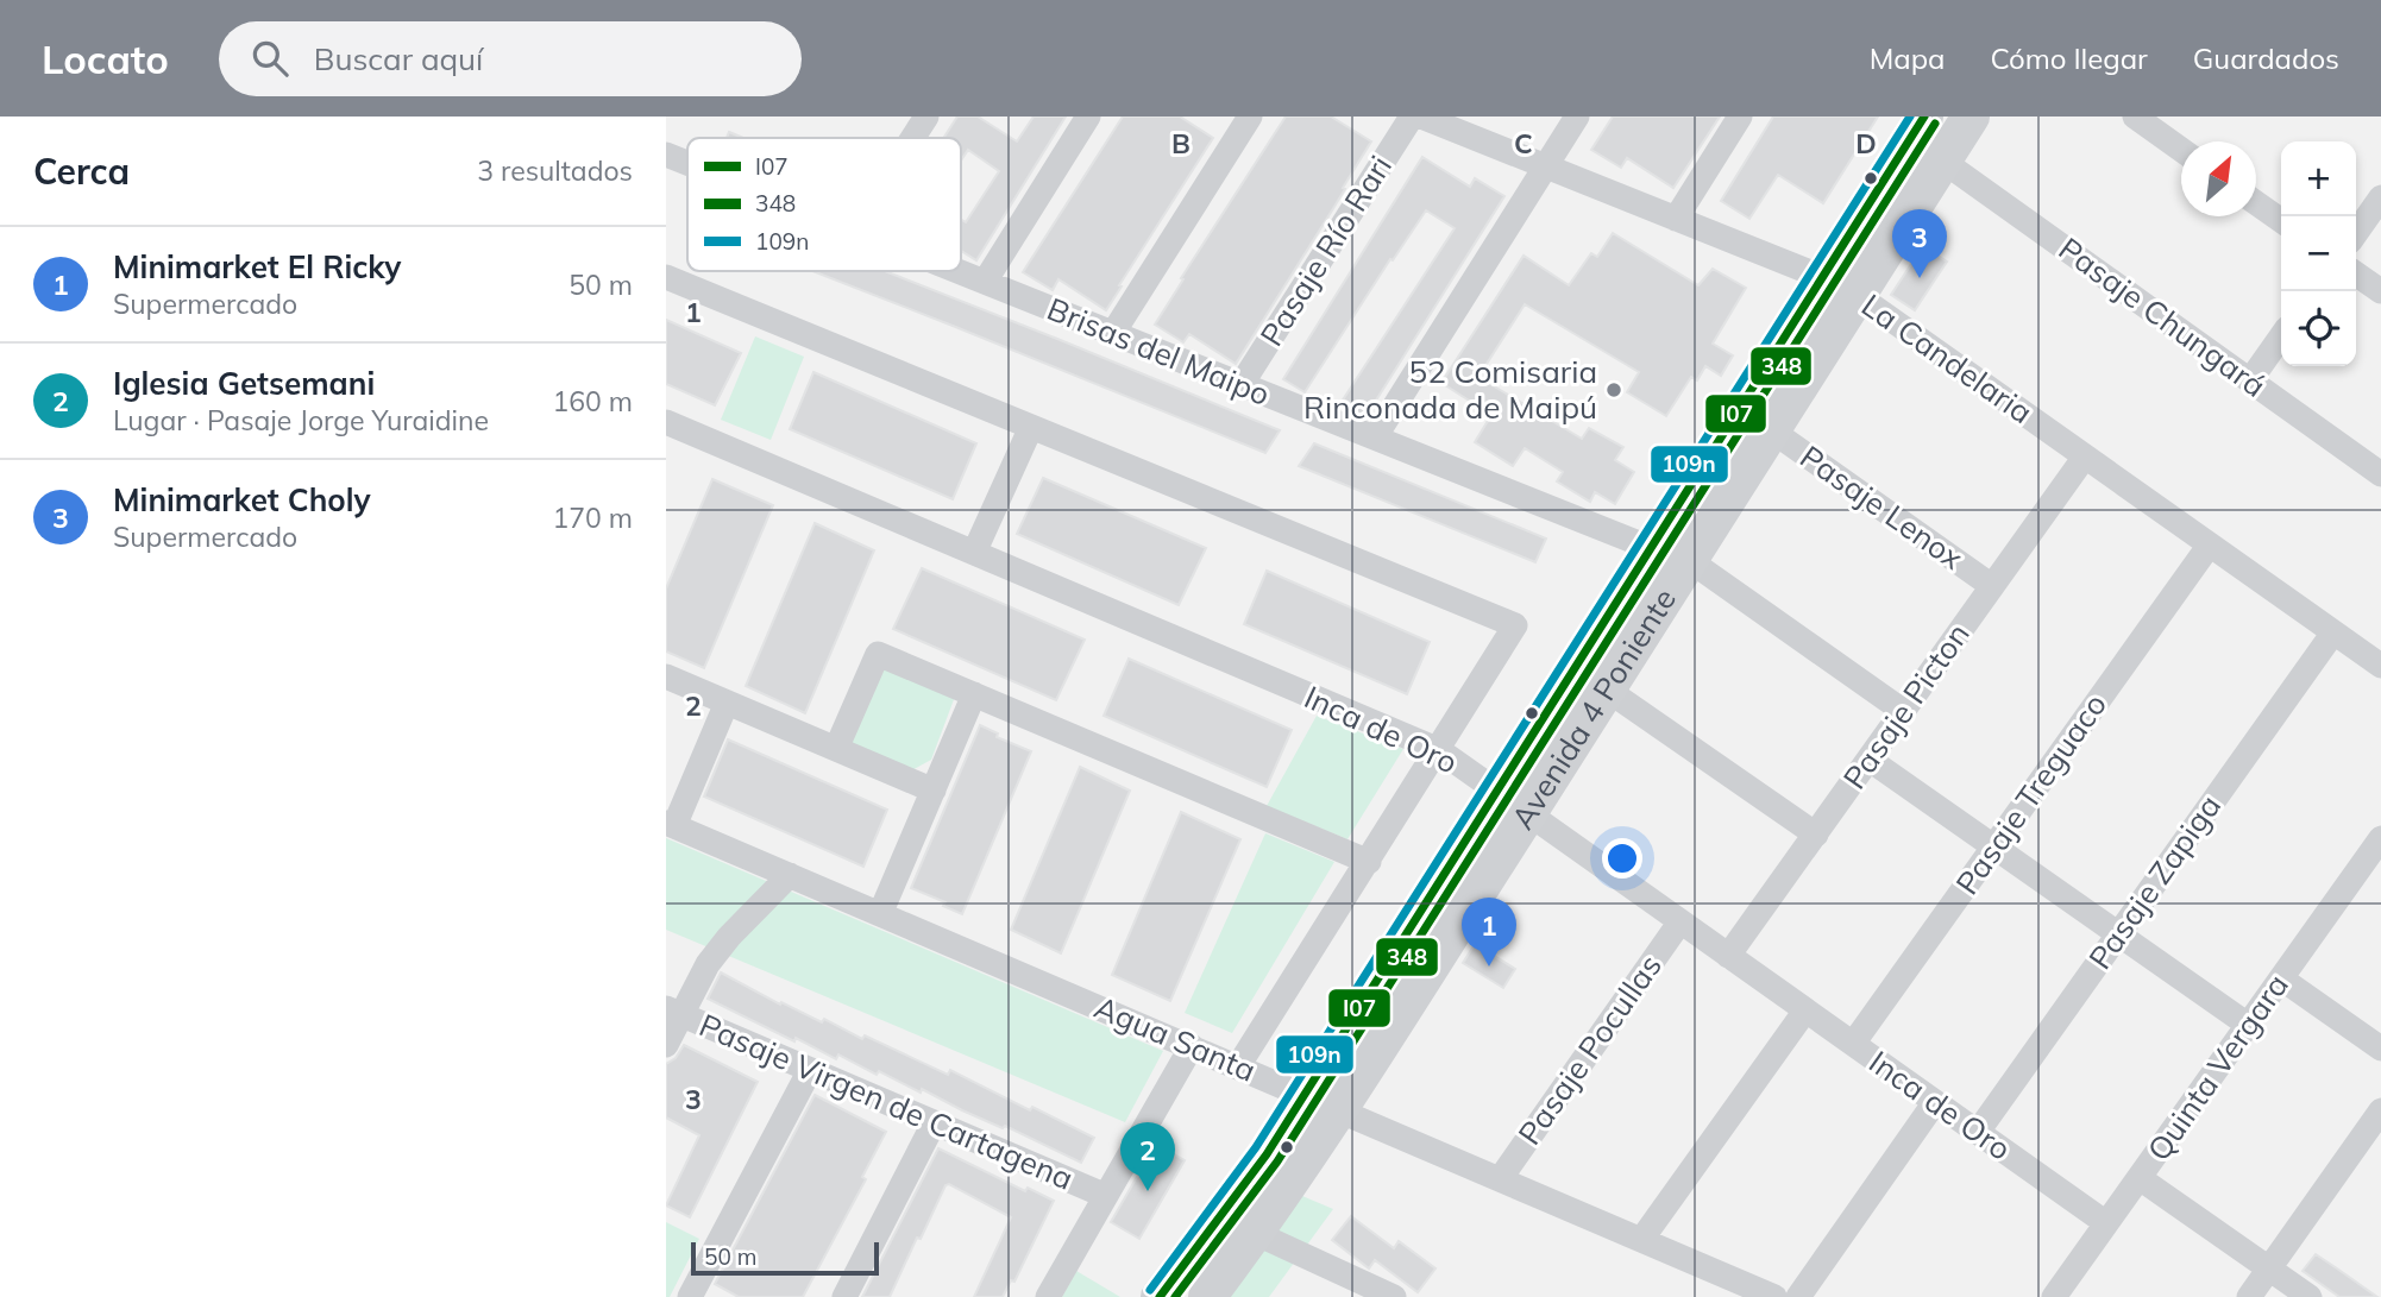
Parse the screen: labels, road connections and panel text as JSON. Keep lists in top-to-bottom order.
{
  "streets": {
    "street": [
      "Pasaje Río Rari",
      "Pasaje Chungará",
      "Brisas del Maipo",
      "La Candelaria",
      "Pasaje Lenox",
      "Pasaje Picton",
      "Avenida 4 Poniente",
      "Inca de Oro",
      "Pasaje Treguaco",
      "Pasaje Zapiga",
      "Agua Santa",
      "Pasaje Pocullas",
      "Quinta Vergara",
      "Pasaje Virgen de Cartagena"
    ]
  },
  "crossings": [
    ["Pasaje Río Rari", "Brisas del Maipo"],
    ["Pasaje Chungará", "Avenida 4 Poniente"],
    ["Brisas del Maipo", "Avenida 4 Poniente"],
    ["La Candelaria", "Pasaje Picton"],
    ["La Candelaria", "Avenida 4 Poniente"],
    ["La Candelaria", "Pasaje Treguaco"],
    ["La Candelaria", "Pasaje Zapiga"],
    ["Pasaje Lenox", "Pasaje Picton"],
    ["Pasaje Lenox", "Avenida 4 Poniente"],
    ["Pasaje Picton", "Inca de Oro"],
    ["Avenida 4 Poniente", "Inca de Oro"],
    ["Avenida 4 Poniente", "Agua Santa"],
    ["Inca de Oro", "Pasaje Treguaco"],
    ["Inca de Oro", "Pasaje Zapiga"],
    ["Inca de Oro", "Pasaje Pocullas"],
    ["Inca de Oro", "Quinta Vergara"],
    ["Agua Santa", "Pasaje Pocullas"]
  ],
  "places": ["52 Comisaria Rinconada de Maipú"],
  "lines": ["transit line I07", "transit line 109n", "transit line 348"],
  "legend": ["I07", "348", "109n"],
  "scale_bar": "50 m",
  "north": "top right",
  "page": {
    "header": "Locato",
    "search": "Buscar aquí",
    "nav": ["Mapa", "Cómo llegar", "Guardados"],
    "heading": ["Cerca", "3 resultados"],
    "map_buttons": ["+", "−"],
    "pins": ["3", "1", "2"],
    "list": [
      {
        "mark": "1",
        "name": "Minimarket El Ricky",
        "note": "Supermercado",
        "value": "50 m"
      },
      {
        "mark": "2",
        "name": "Iglesia Getsemani",
        "note": "Lugar · Pasaje Jorge Yuraidine",
        "value": "160 m"
      },
      {
        "mark": "3",
        "name": "Minimarket Choly",
        "note": "Supermercado",
        "value": "170 m"
      }
    ],
    "scale": "50 m"
  },
  "grid": {
    "columns": ["B", "C", "D"],
    "rows": ["1", "2", "3"]
  }
}
